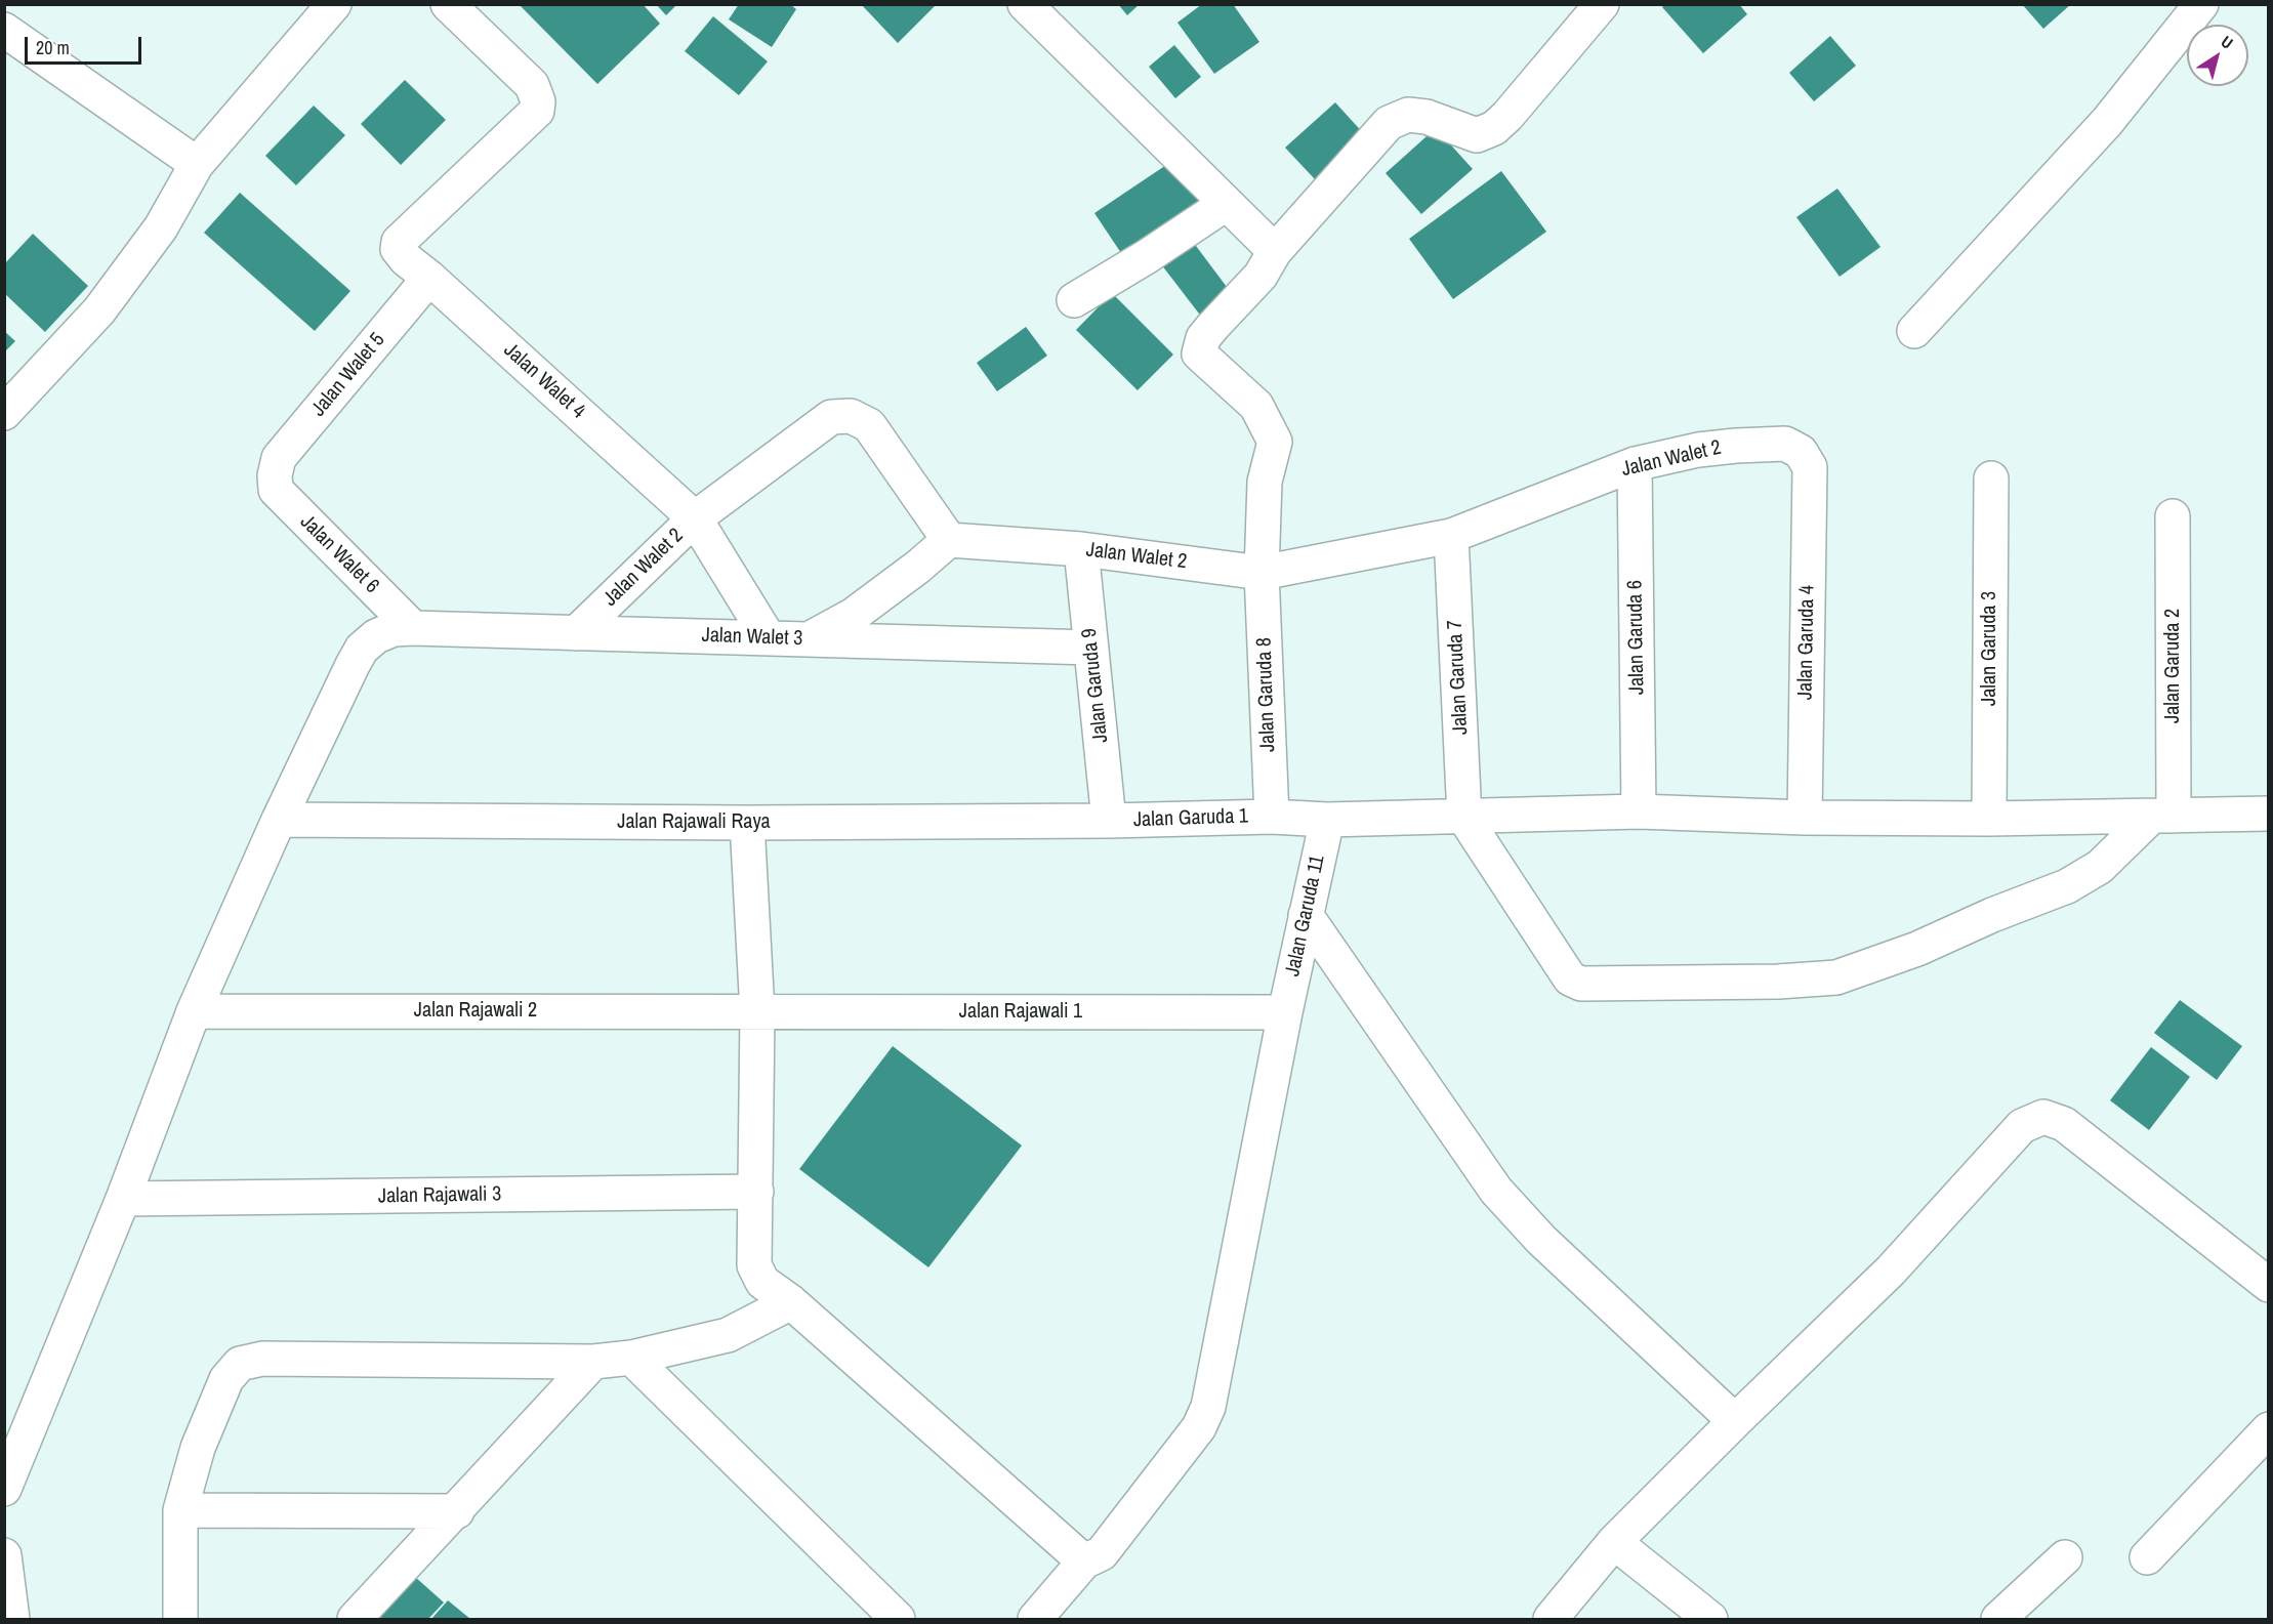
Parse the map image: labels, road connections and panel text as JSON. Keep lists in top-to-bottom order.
{
  "streets": {
    "street": [
      "Jalan Walet 5",
      "Jalan Walet 4",
      "Jalan Walet 2",
      "Jalan Walet 6",
      "Jalan Walet 3",
      "Jalan Garuda 6",
      "Jalan Garuda 4",
      "Jalan Garuda 3",
      "Jalan Garuda 2",
      "Jalan Garuda 7",
      "Jalan Garuda 9",
      "Jalan Garuda 8",
      "Jalan Garuda 1",
      "Jalan Rajawali Raya",
      "Jalan Garuda 11",
      "Jalan Rajawali 2",
      "Jalan Rajawali 1",
      "Jalan Rajawali 3"
    ]
  },
  "crossings": [
    ["Jalan Walet 5", "Jalan Walet 4"],
    ["Jalan Walet 5", "Jalan Walet 6"],
    ["Jalan Walet 4", "Jalan Walet 2"],
    ["Jalan Walet 4", "Jalan Walet 3"],
    ["Jalan Walet 2", "Jalan Walet 3"],
    ["Jalan Walet 2", "Jalan Garuda 6"],
    ["Jalan Walet 2", "Jalan Garuda 4"],
    ["Jalan Walet 2", "Jalan Garuda 7"],
    ["Jalan Walet 2", "Jalan Garuda 9"],
    ["Jalan Walet 2", "Jalan Garuda 8"],
    ["Jalan Walet 6", "Jalan Walet 3"],
    ["Jalan Walet 3", "Jalan Garuda 9"],
    ["Jalan Walet 3", "Jalan Rajawali Raya"],
    ["Jalan Walet 3", "Jalan Rajawali 2"],
    ["Jalan Walet 3", "Jalan Rajawali 3"],
    ["Jalan Garuda 6", "Jalan Garuda 1"],
    ["Jalan Garuda 4", "Jalan Garuda 1"],
    ["Jalan Garuda 3", "Jalan Garuda 1"],
    ["Jalan Garuda 2", "Jalan Garuda 1"],
    ["Jalan Garuda 7", "Jalan Garuda 1"],
    ["Jalan Garuda 9", "Jalan Garuda 1"],
    ["Jalan Garuda 9", "Jalan Rajawali Raya"],
    ["Jalan Garuda 8", "Jalan Garuda 1"],
    ["Jalan Garuda 1", "Jalan Rajawali Raya"],
    ["Jalan Garuda 1", "Jalan Garuda 11"],
    ["Jalan Garuda 11", "Jalan Rajawali 1"],
    ["Jalan Rajawali 2", "Jalan Rajawali 1"]
  ],
  "scale_bar": "20 m",
  "north": "top right"
}
